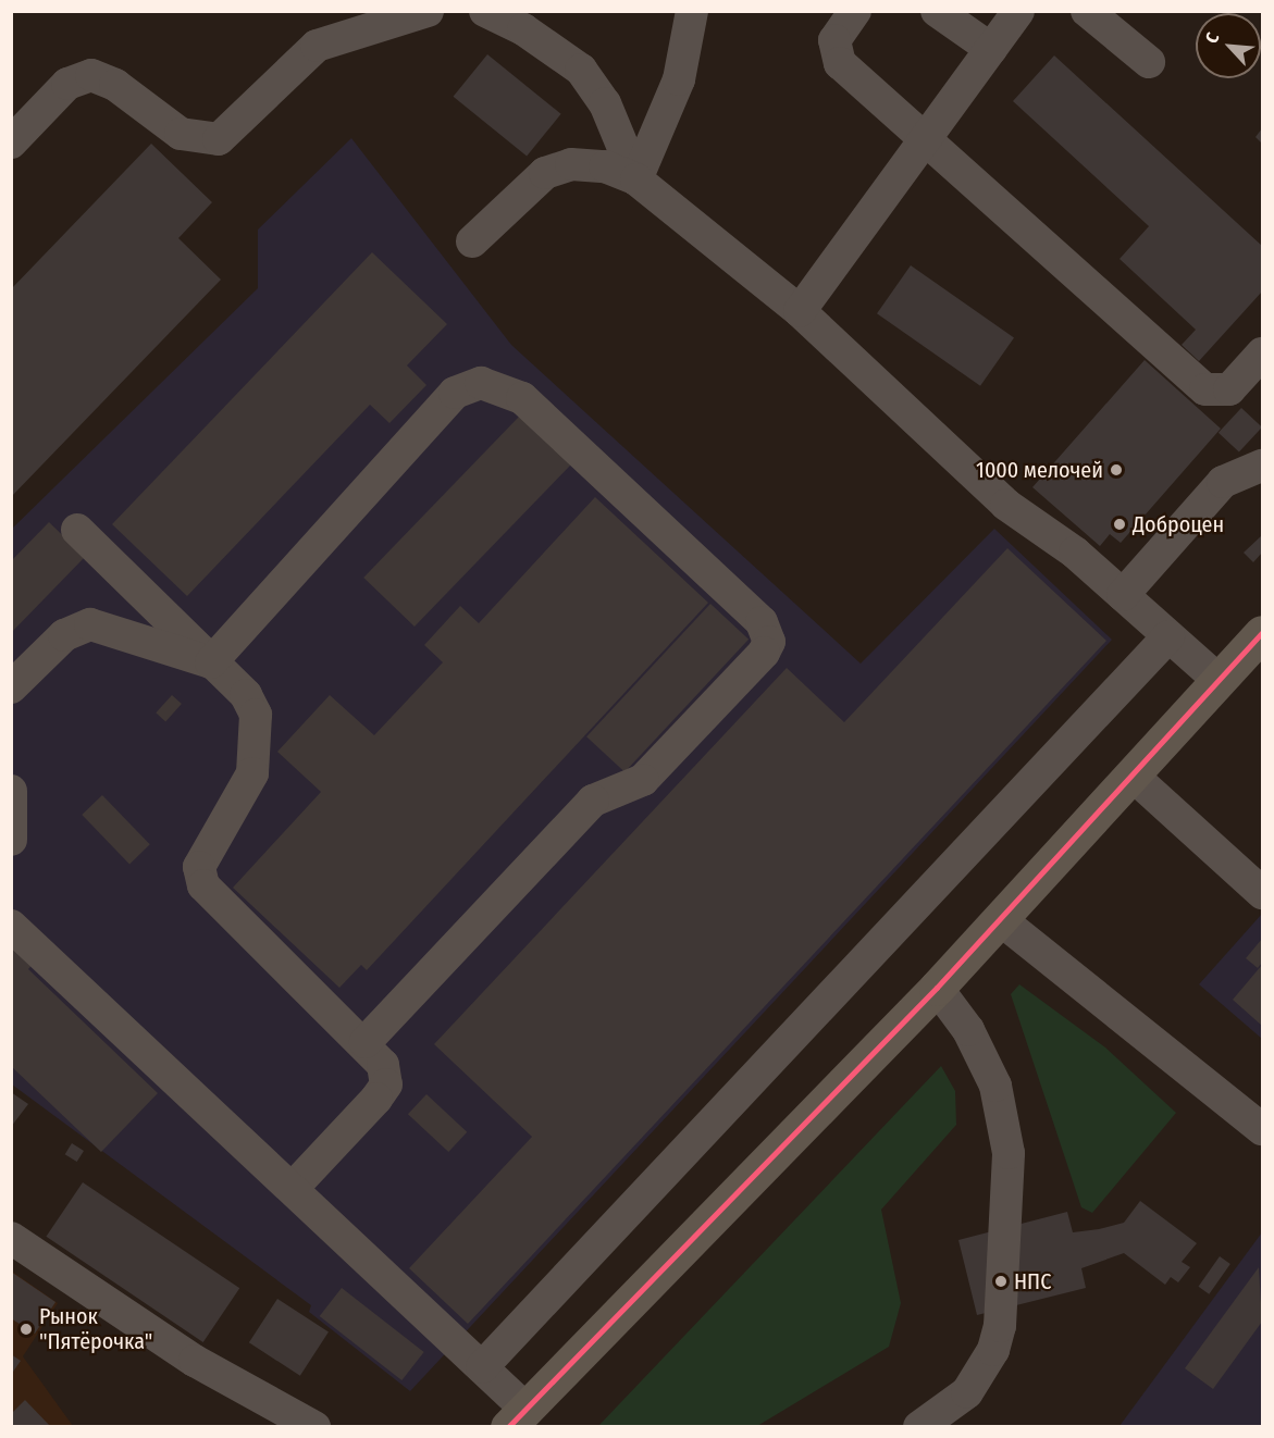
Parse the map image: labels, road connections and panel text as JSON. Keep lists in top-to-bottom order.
{
  "places": [
    "1000 мелочей",
    "Доброцен",
    "НПС",
    "Рынок \"Пятёрочка\""
  ],
  "north": "top left"
}
